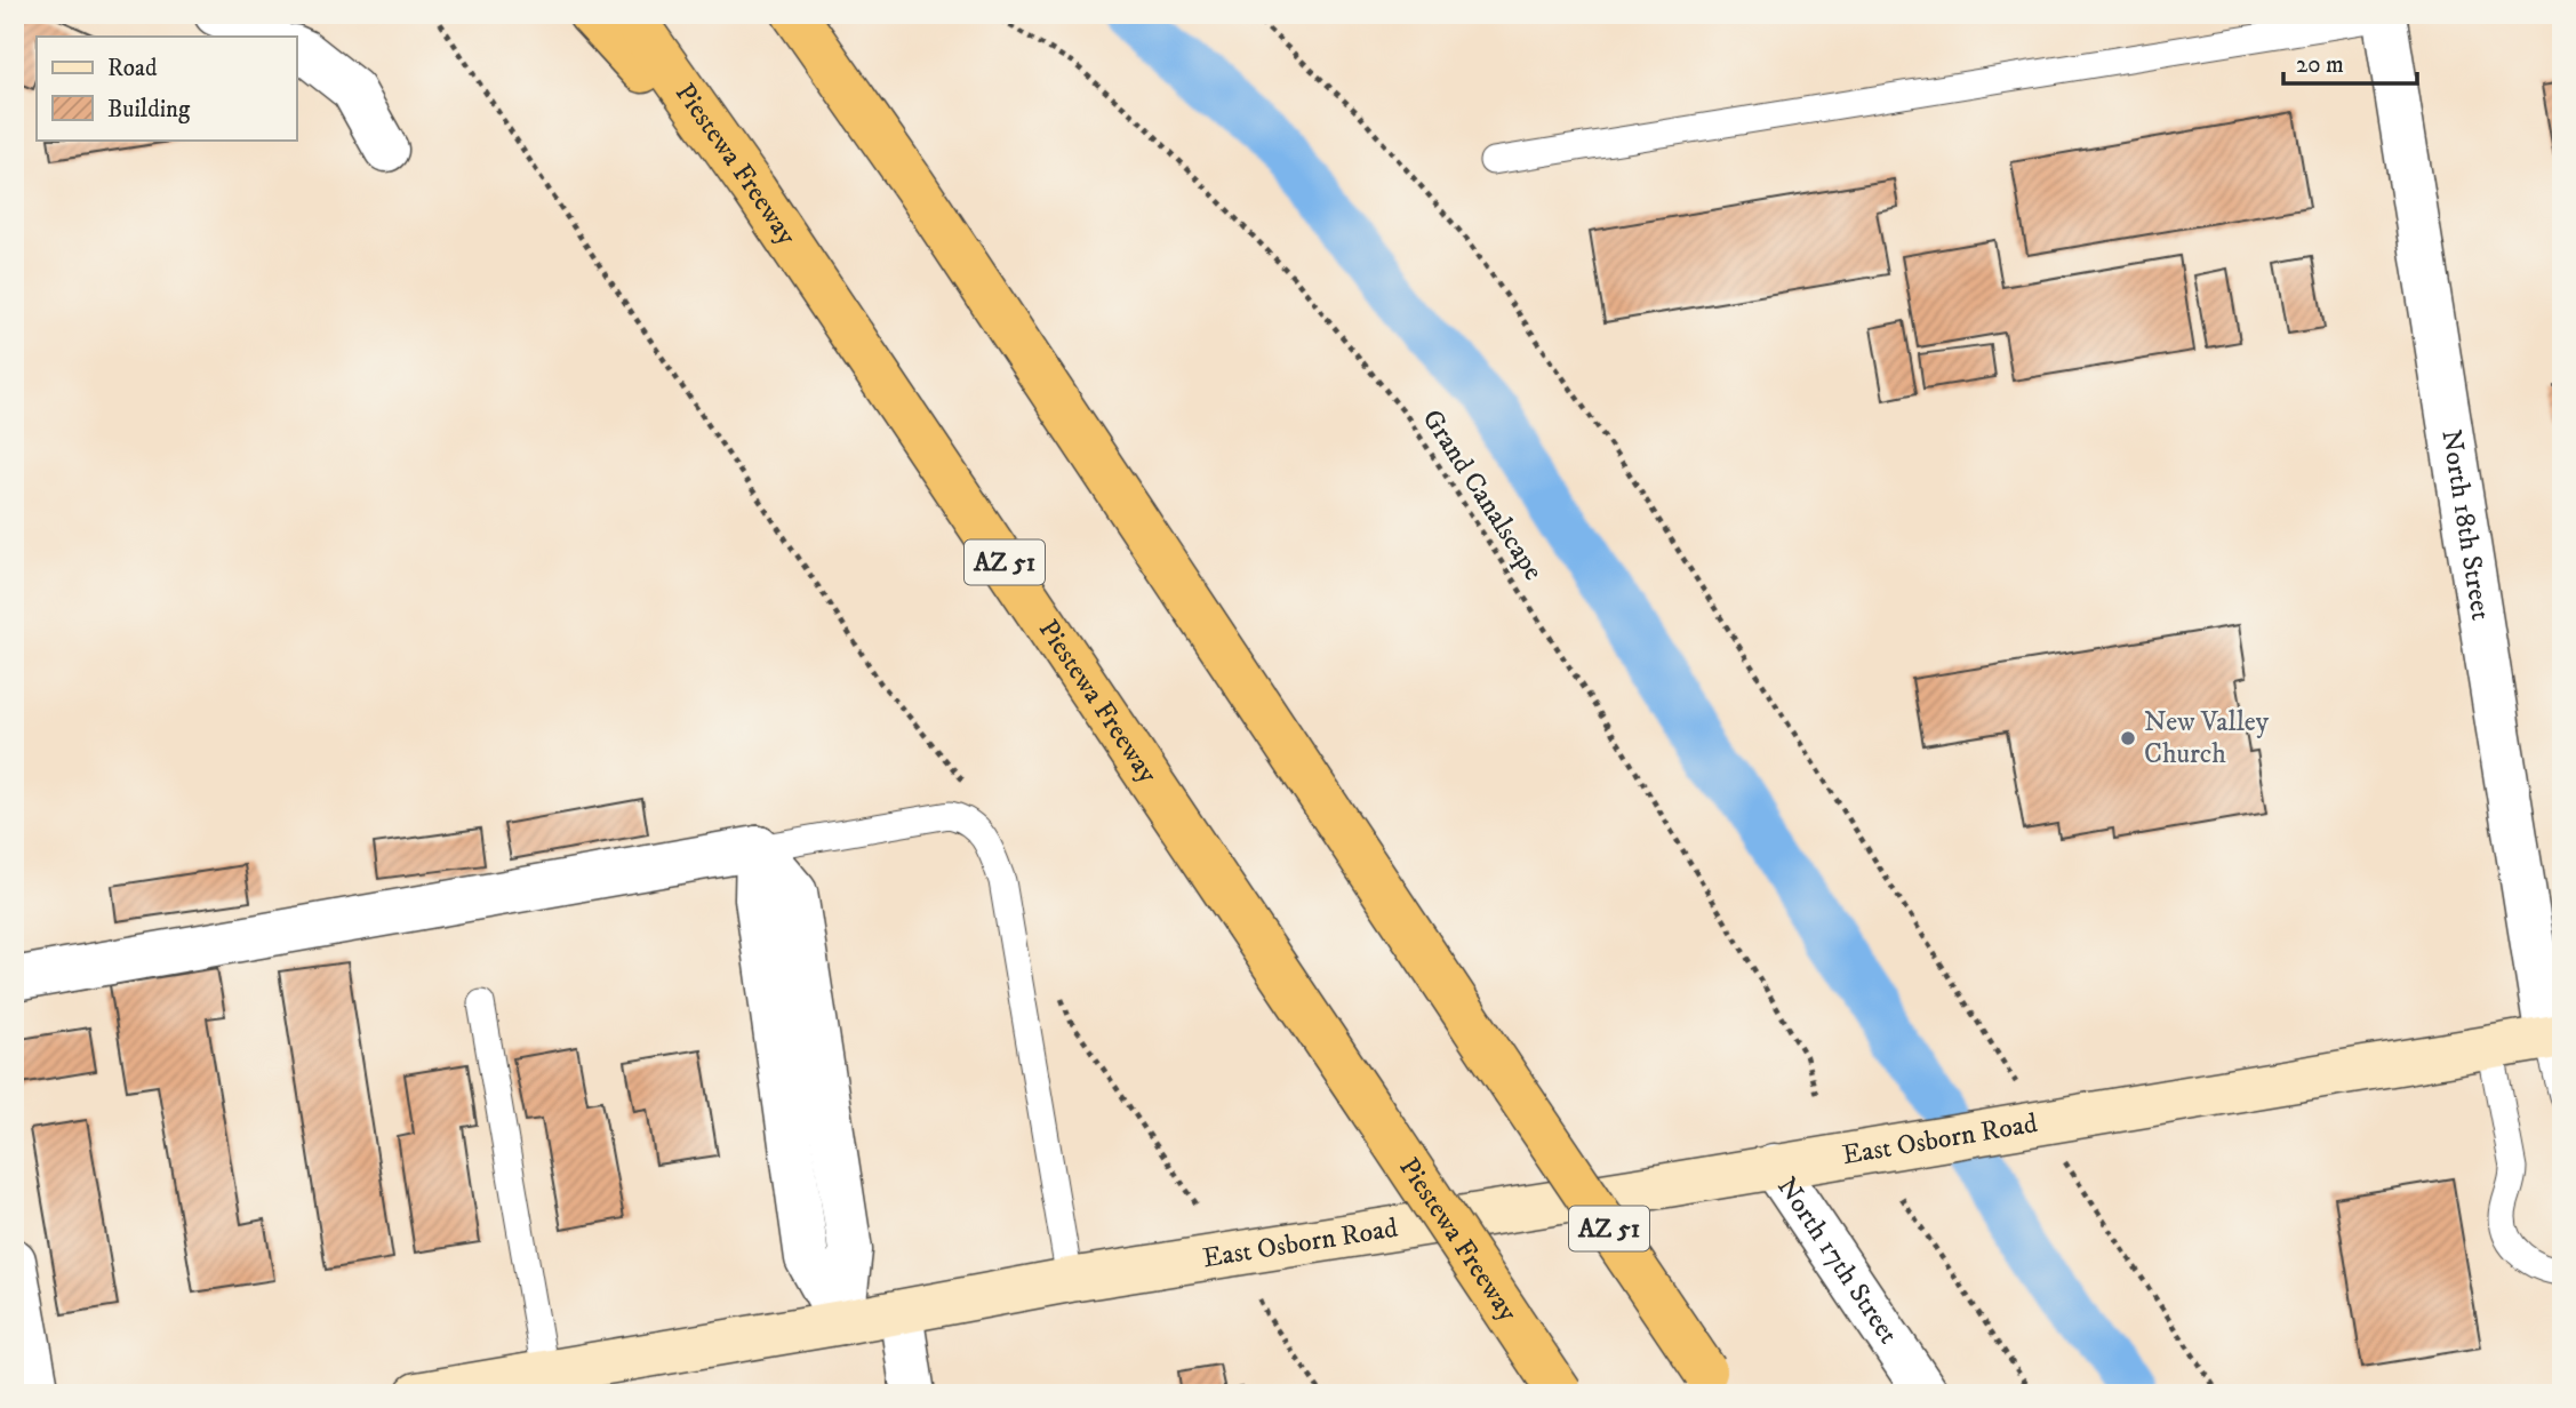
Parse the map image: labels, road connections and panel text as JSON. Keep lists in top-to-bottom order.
{
  "streets": {
    "highway": ["Piestewa Freeway", "AZ 51"],
    "main road": ["East Osborn Road"],
    "street": ["North 18th Street", "North 17th Street"],
    "path": ["Grand Canalscape"]
  },
  "crossings": [
    ["North 18th Street", "East Osborn Road"],
    ["East Osborn Road", "North 17th Street"]
  ],
  "places": ["New Valley Church"],
  "legend": ["Road", "Building"],
  "scale_bar": "20 m"
}
